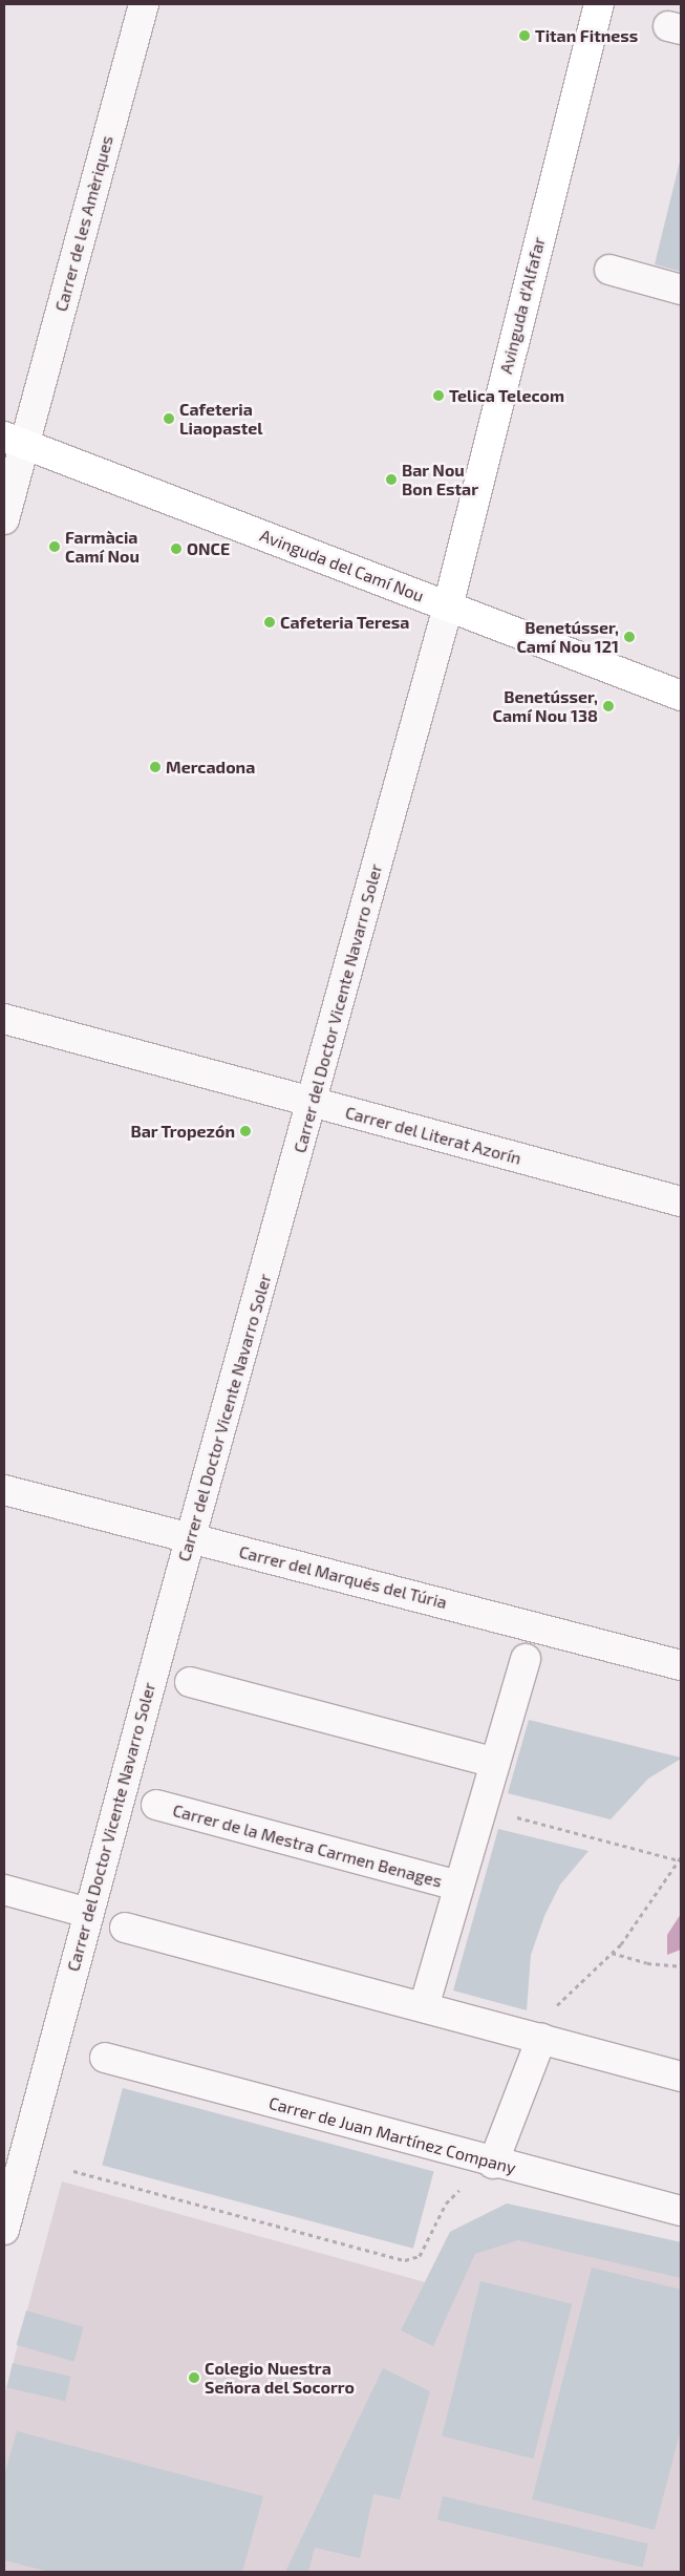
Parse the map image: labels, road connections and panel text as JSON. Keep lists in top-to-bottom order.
{
  "streets": {
    "street": [
      "Carrer de les Amèriques",
      "Avinguda d'Alfafar",
      "Avinguda del Camí Nou",
      "Carrer del Doctor Vicente Navarro Soler",
      "Carrer del Literat Azorín",
      "Carrer del Marqués del Túria",
      "Carrer de la Mestra Carmen Benages",
      "Carrer de Juan Martínez Company"
    ]
  },
  "crossings": [
    ["Carrer de les Amèriques", "Avinguda del Camí Nou"],
    ["Avinguda d'Alfafar", "Avinguda del Camí Nou"],
    ["Avinguda d'Alfafar", "Carrer del Doctor Vicente Navarro Soler"],
    ["Avinguda del Camí Nou", "Carrer del Doctor Vicente Navarro Soler"],
    ["Carrer del Doctor Vicente Navarro Soler", "Carrer del Literat Azorín"],
    ["Carrer del Doctor Vicente Navarro Soler", "Carrer del Marqués del Túria"]
  ],
  "places": [
    "Titan Fitness",
    "Telica Telecom",
    "Cafeteria Liaopastel",
    "Bar Nou Bon Estar",
    "Farmàcia Camí Nou",
    "ONCE",
    "Cafeteria Teresa",
    "Benetússer, Camí Nou 121",
    "Benetússer, Camí Nou 138",
    "Mercadona",
    "Bar Tropezón",
    "Colegio Nuestra Señora del Socorro"
  ]
}
